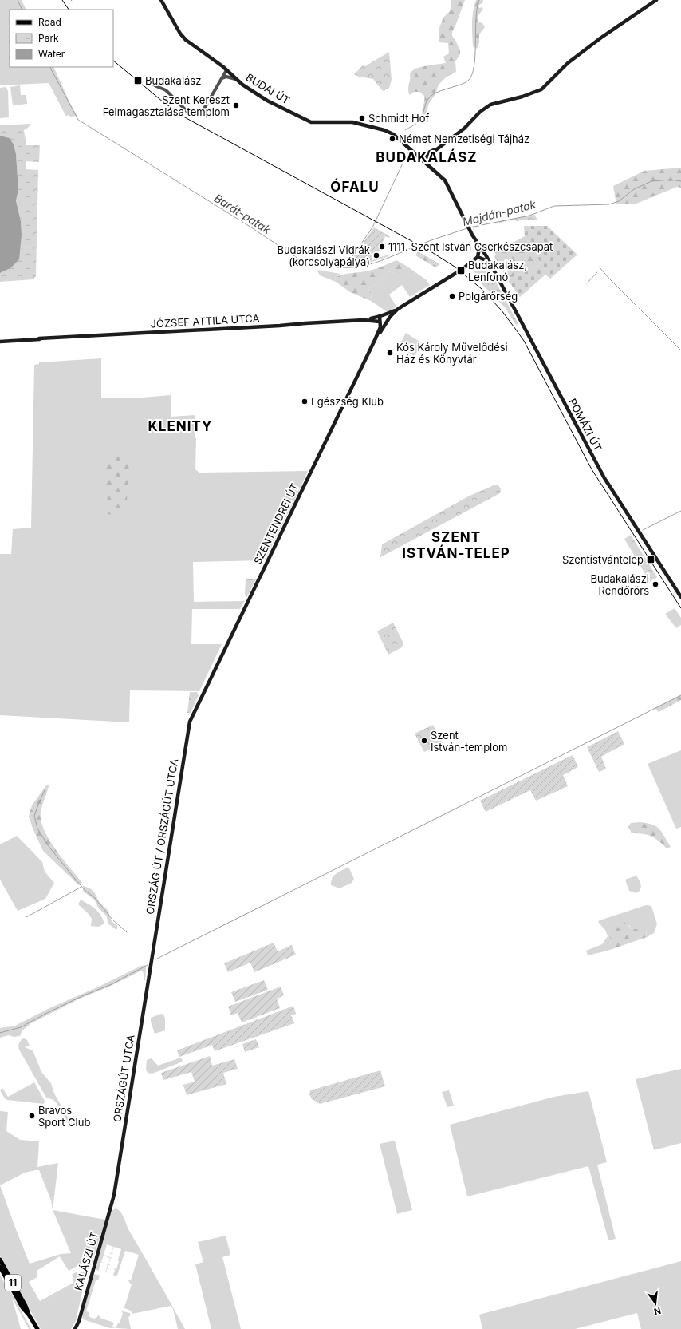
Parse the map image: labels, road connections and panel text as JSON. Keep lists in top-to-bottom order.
{
  "streets": {
    "main road": [
      "BUDAI ÚT",
      "JÓZSEF ATTILA UTCA",
      "POMÁZI ÚT",
      "SZENTENDREI ÚT",
      "ORSZÁG ÚT / ORSZÁGÚT UTCA",
      "ORSZÁGÚT UTCA",
      "KALÁSZI ÚT",
      "11"
    ]
  },
  "crossings": [
    ["SZENTENDREI ÚT", "ORSZÁG ÚT / ORSZÁGÚT UTCA"],
    ["ORSZÁG ÚT / ORSZÁGÚT UTCA", "ORSZÁGÚT UTCA"],
    ["ORSZÁGÚT UTCA", "KALÁSZI ÚT"]
  ],
  "districts": [
    "BUDAKALÁSZ",
    "ÓFALU",
    "KLENITY",
    "SZENT ISTVÁN-TELEP"
  ],
  "water": ["Majdán-patak", "Barát-patak"],
  "places": {
    "transit": ["Budakalász", "Budakalász, Lenfonó", "Szentistvántelep"],
    "other": [
      "Szent Kereszt Felmagasztalása templom",
      "Schmidt Hof",
      "Német Nemzetiségi Tájház",
      "1111. Szent István Cserkészcsapat",
      "Budakalászi Vidrák (korcsolyapálya)",
      "Polgárőrség",
      "Kós Károly Művelődési Ház és Könyvtár",
      "Egészség Klub",
      "Budakalászi Rendőrörs",
      "Szent István-templom",
      "Bravos Sport Club"
    ]
  },
  "legend": ["Road", "Park", "Water"],
  "north": "bottom"
}
